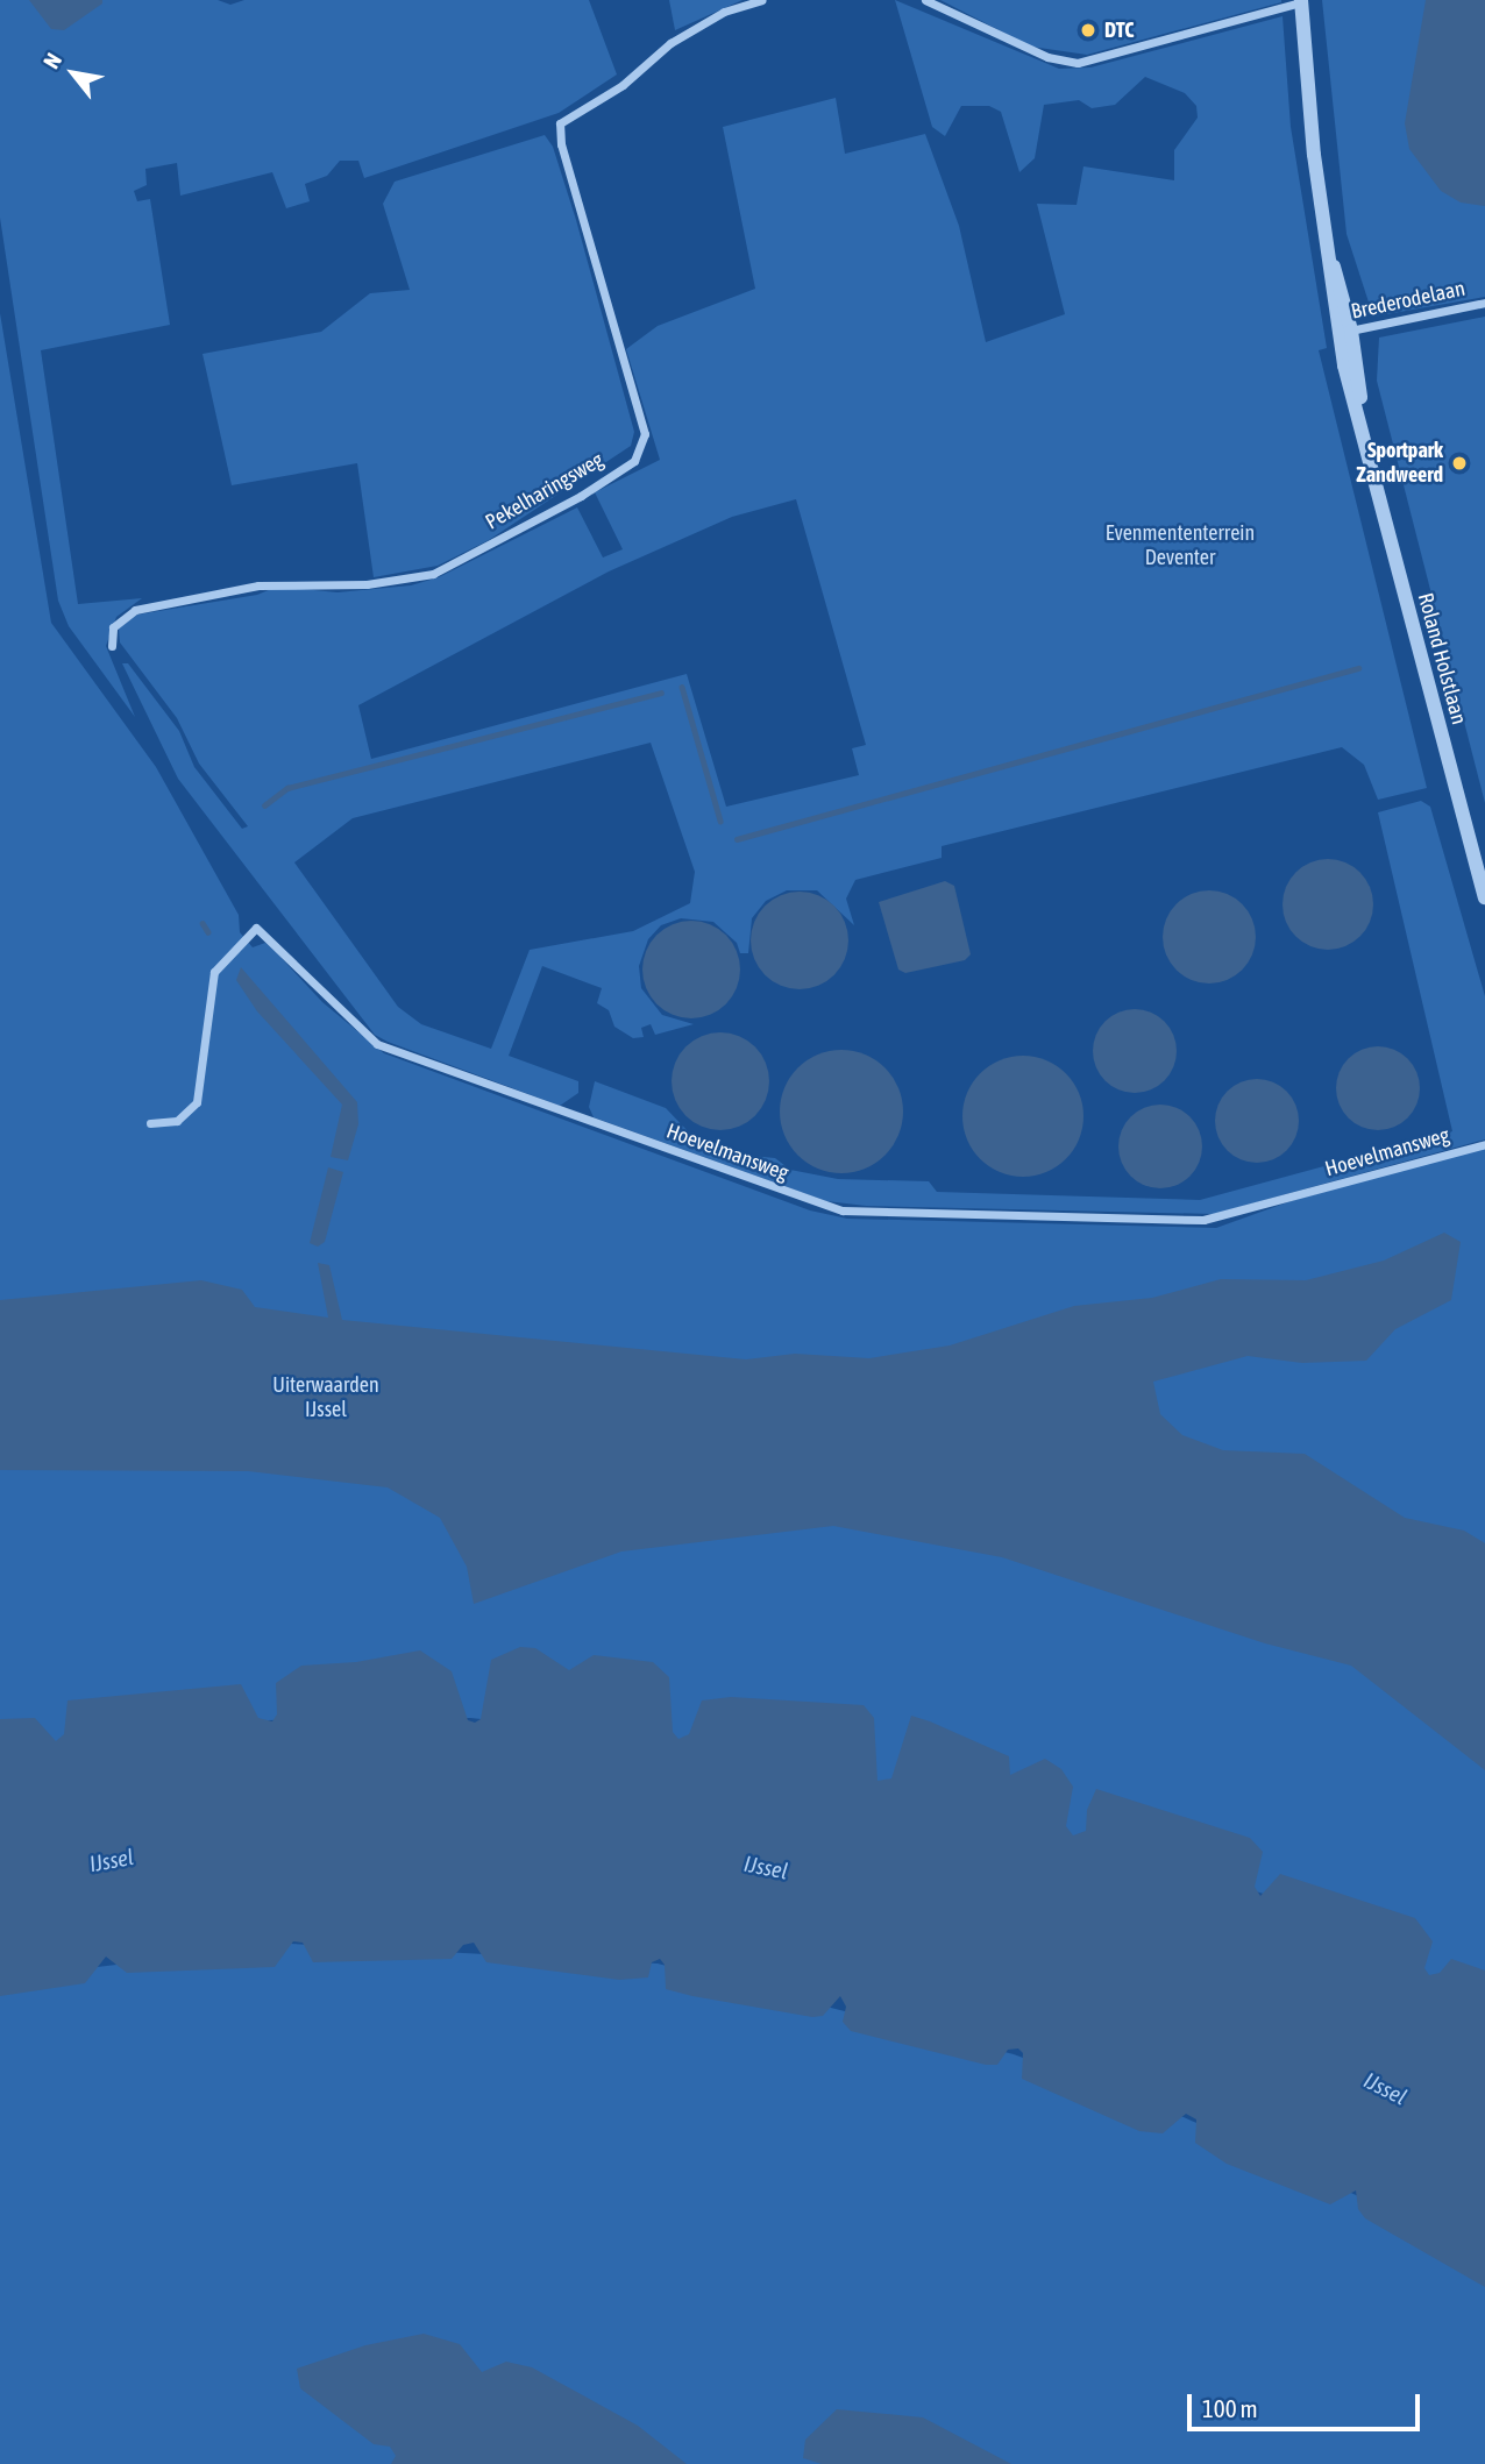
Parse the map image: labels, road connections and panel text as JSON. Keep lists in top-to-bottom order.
{
  "streets": {
    "street": [
      "Brederodelaan",
      "Pekelharingsweg",
      "Roland Holstlaan",
      "Hoevelmansweg"
    ]
  },
  "crossings": [
    ["Brederodelaan", "Roland Holstlaan"]
  ],
  "water": ["IJssel"],
  "parks": ["Evenmententerrein Deventer", "Uiterwaarden IJssel"],
  "places": ["DTC", "Sportpark Zandweerd"],
  "scale_bar": "100 m",
  "north": "top left"
}
